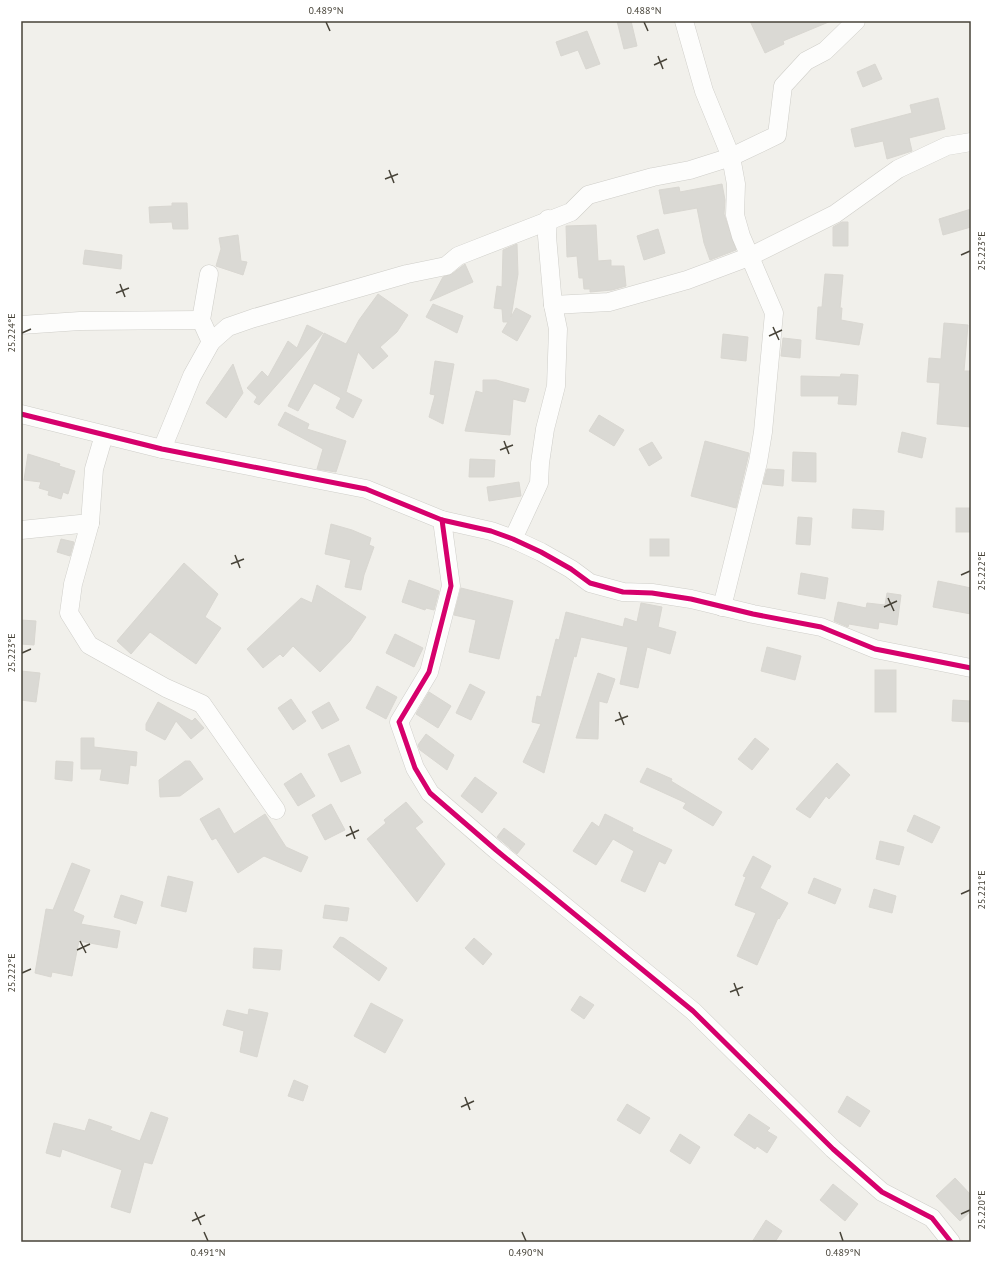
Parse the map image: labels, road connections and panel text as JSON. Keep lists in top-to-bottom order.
{
  "coordinates": [
    "0.489°N",
    "0.488°N",
    "25.223°E",
    "25.224°E",
    "25.222°E",
    "25.221°E",
    "25.220°E",
    "0.491°N",
    "0.490°N"
  ]
}
